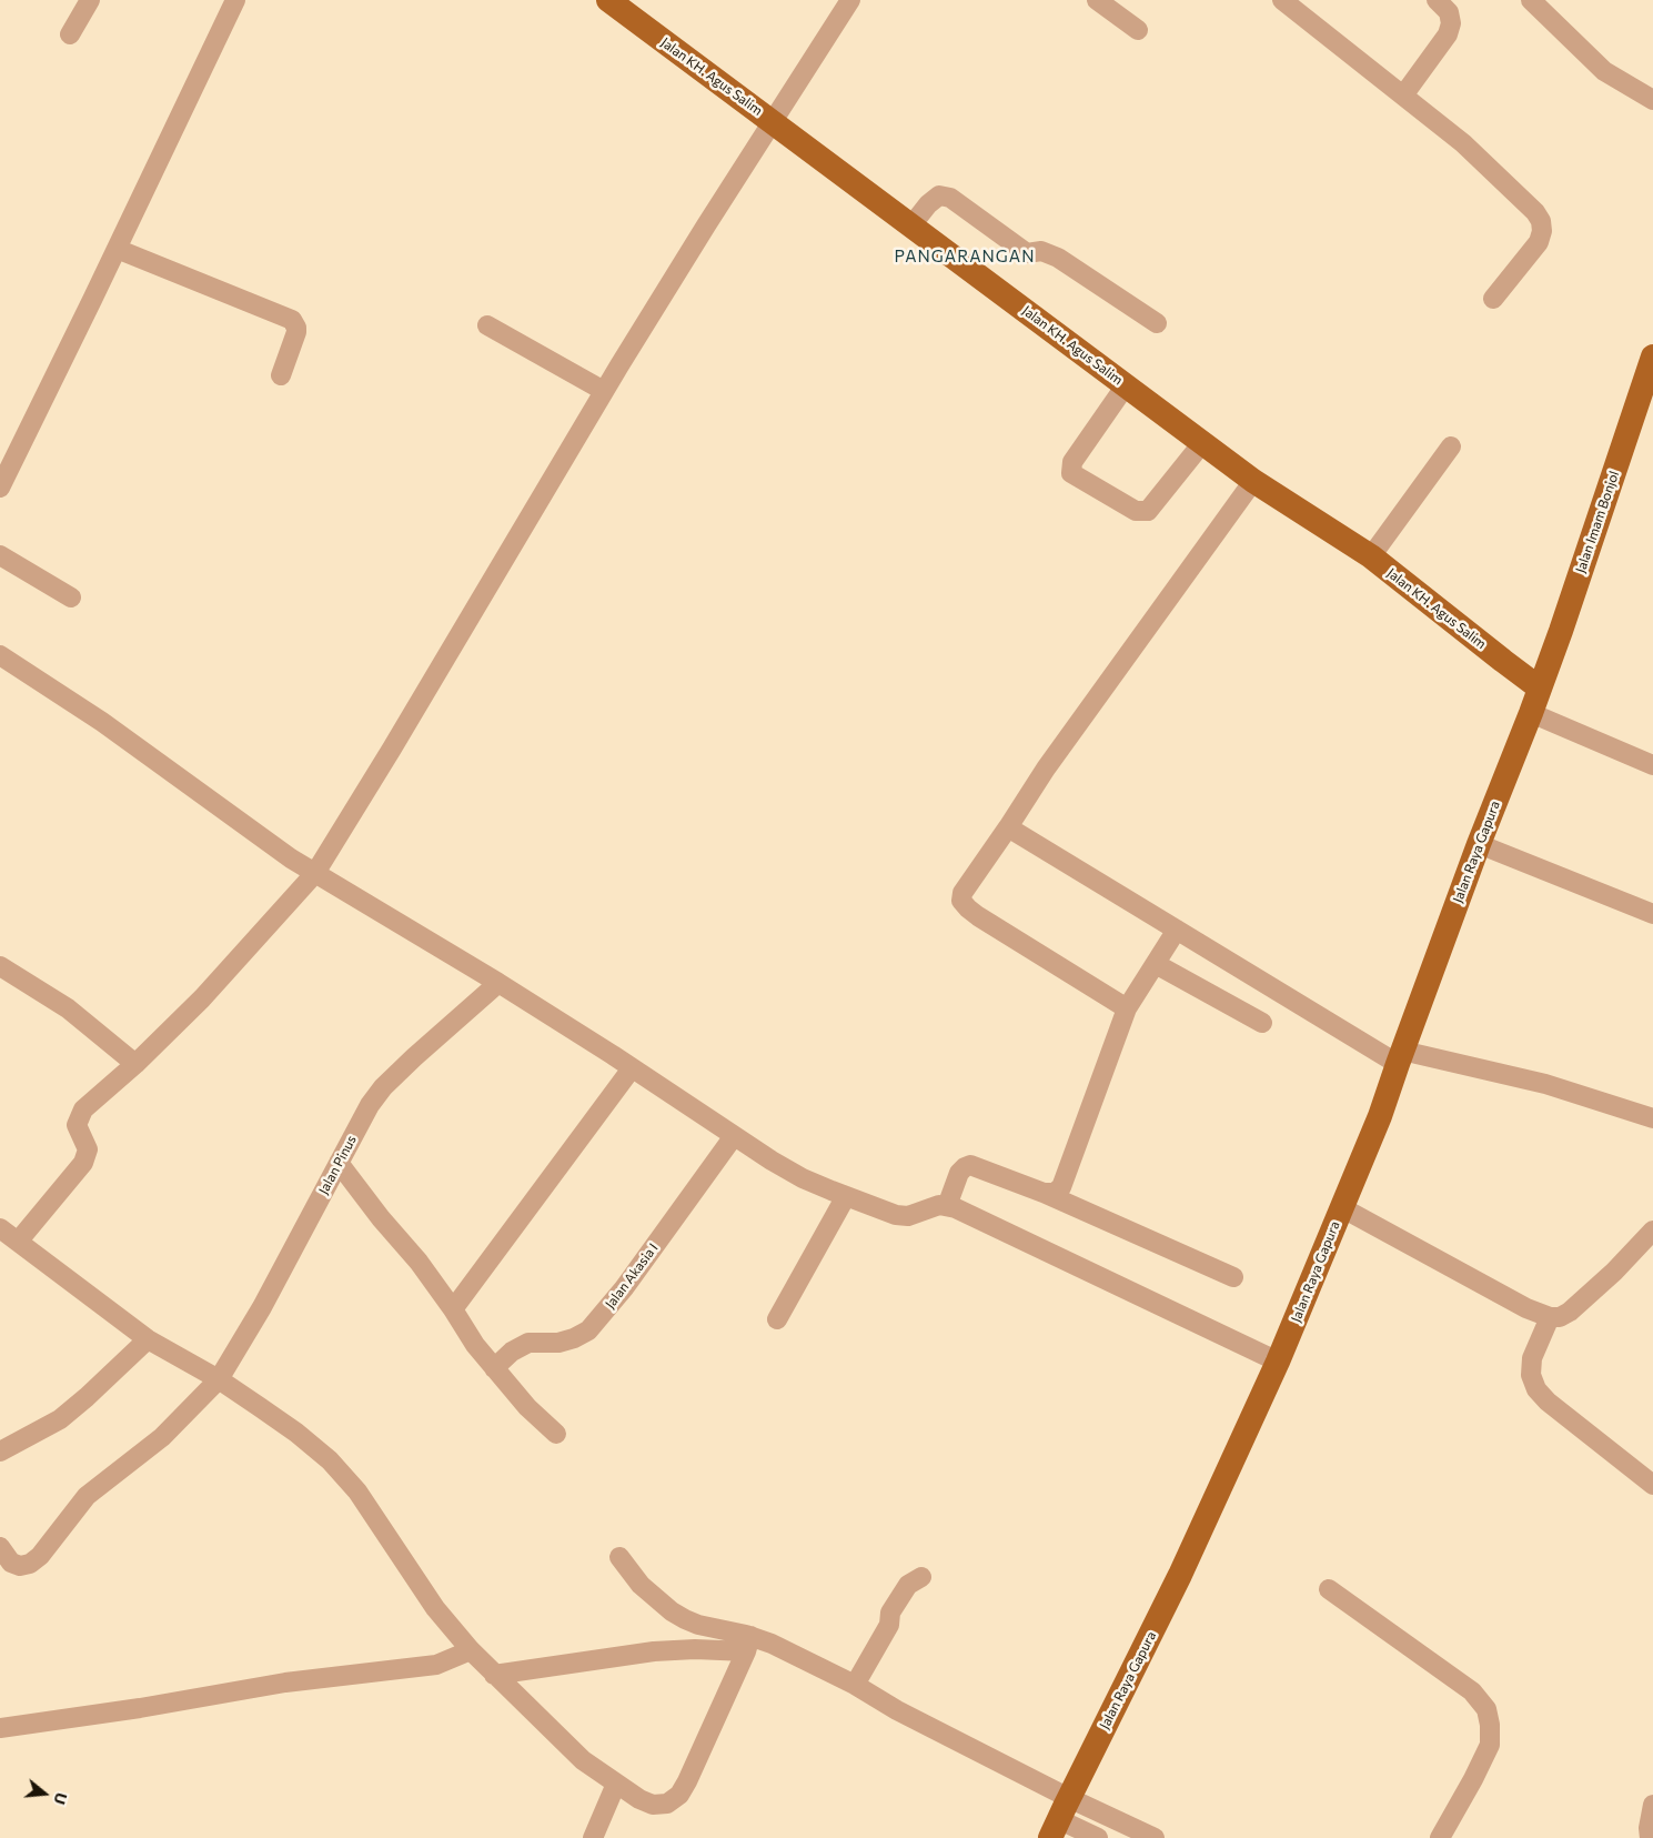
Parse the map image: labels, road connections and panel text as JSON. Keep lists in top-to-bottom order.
{
  "streets": {
    "main road": ["Jalan KH. Agus Salim", "Jalan Imam Bonjol", "Jalan Raya Gapura"],
    "street": ["Jalan Pinus", "Jalan Akasia I"]
  },
  "crossings": [
    ["Jalan KH. Agus Salim", "Jalan Imam Bonjol"],
    ["Jalan KH. Agus Salim", "Jalan Raya Gapura"],
    ["Jalan Imam Bonjol", "Jalan Raya Gapura"]
  ],
  "districts": ["PANGARANGAN"],
  "north": "right"
}
